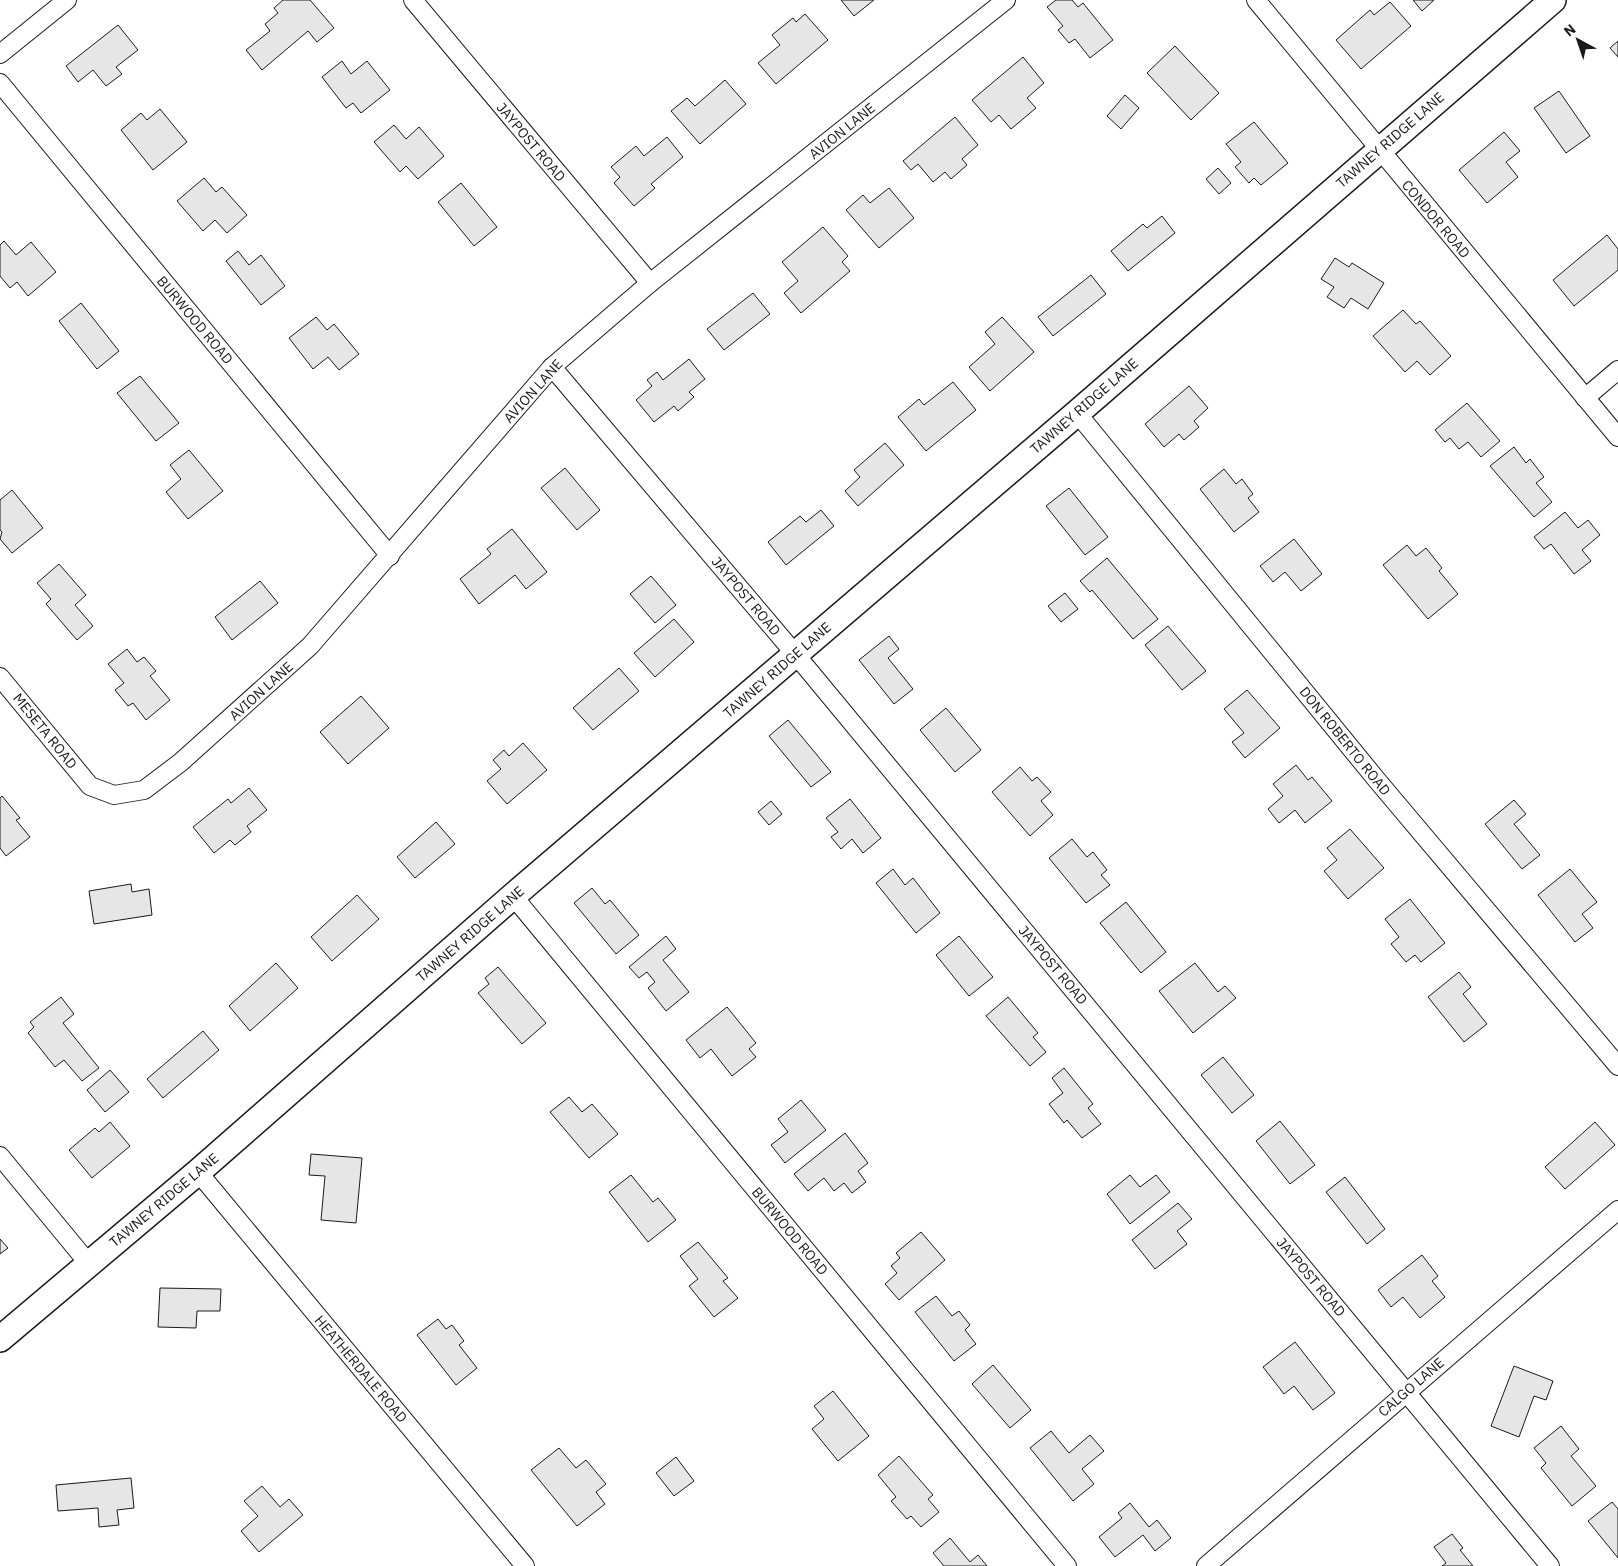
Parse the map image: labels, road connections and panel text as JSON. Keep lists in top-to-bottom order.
{
  "streets": {
    "street": [
      "AVION LANE",
      "TAWNEY RIDGE LANE",
      "JAYPOST ROAD",
      "CONDOR ROAD",
      "BURWOOD ROAD",
      "MESETA ROAD",
      "DON ROBERTO ROAD",
      "HEATHERDALE ROAD",
      "CALGO LANE"
    ]
  },
  "crossings": [
    ["AVION LANE", "JAYPOST ROAD"],
    ["AVION LANE", "BURWOOD ROAD"],
    ["AVION LANE", "MESETA ROAD"],
    ["TAWNEY RIDGE LANE", "JAYPOST ROAD"],
    ["TAWNEY RIDGE LANE", "CONDOR ROAD"],
    ["TAWNEY RIDGE LANE", "BURWOOD ROAD"],
    ["TAWNEY RIDGE LANE", "DON ROBERTO ROAD"],
    ["TAWNEY RIDGE LANE", "HEATHERDALE ROAD"],
    ["JAYPOST ROAD", "CALGO LANE"]
  ],
  "north": "top left"
}
